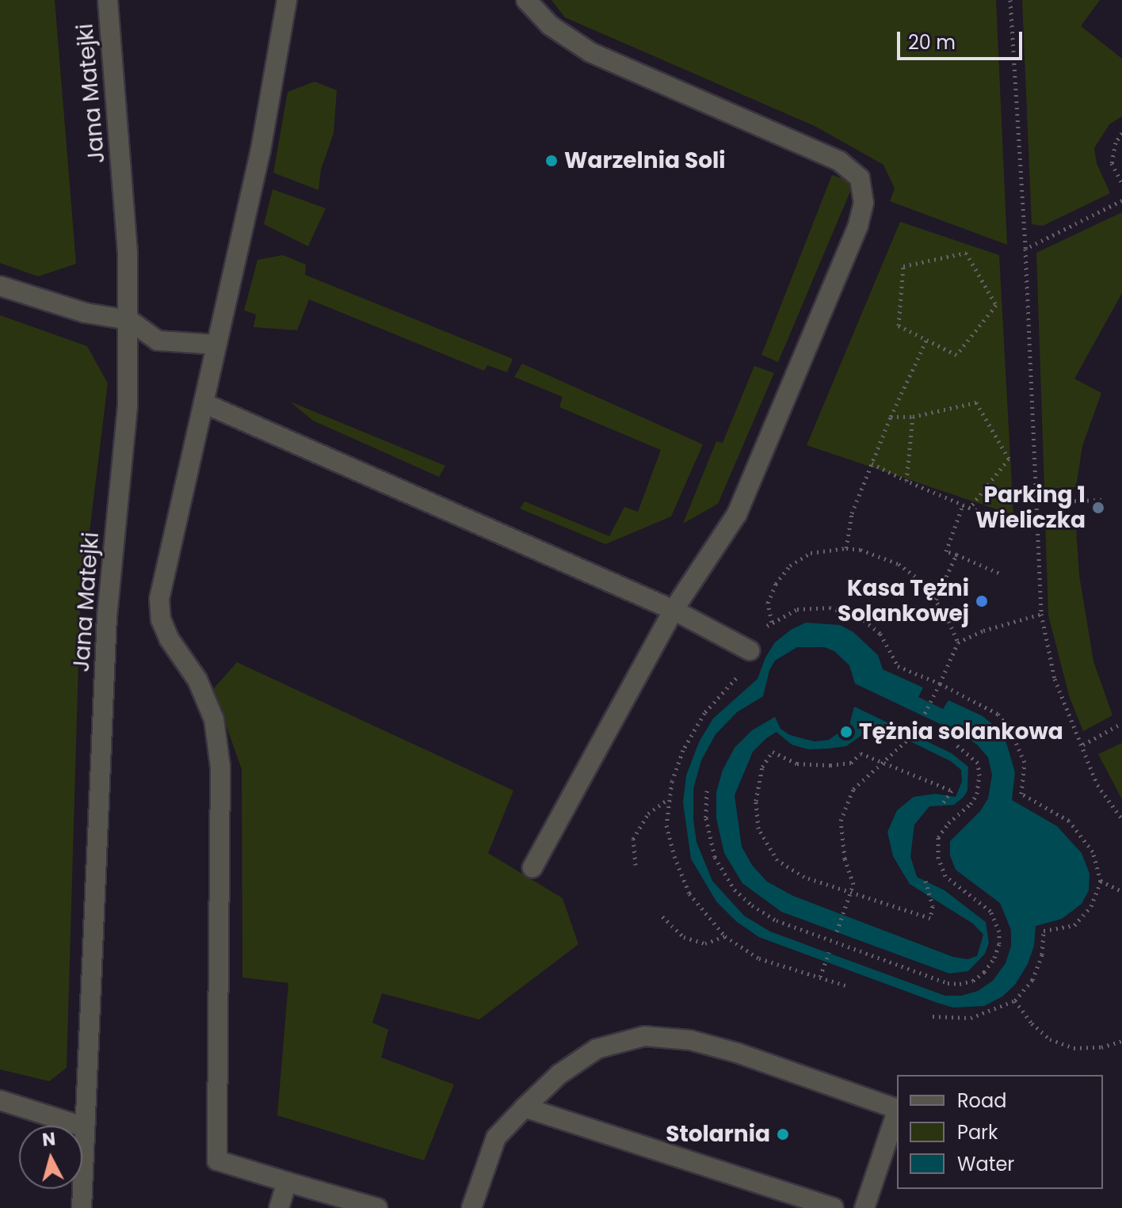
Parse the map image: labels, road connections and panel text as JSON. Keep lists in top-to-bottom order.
{
  "streets": {
    "street": ["Jana Matejki"]
  },
  "places": [
    "Warzelnia Soli",
    "Parking 1 Wieliczka",
    "Kasa Tężni Solankowej",
    "Tężnia solankowa",
    "Stolarnia"
  ],
  "legend": ["Road", "Park", "Water"],
  "scale_bar": "20 m",
  "north": "top"
}
